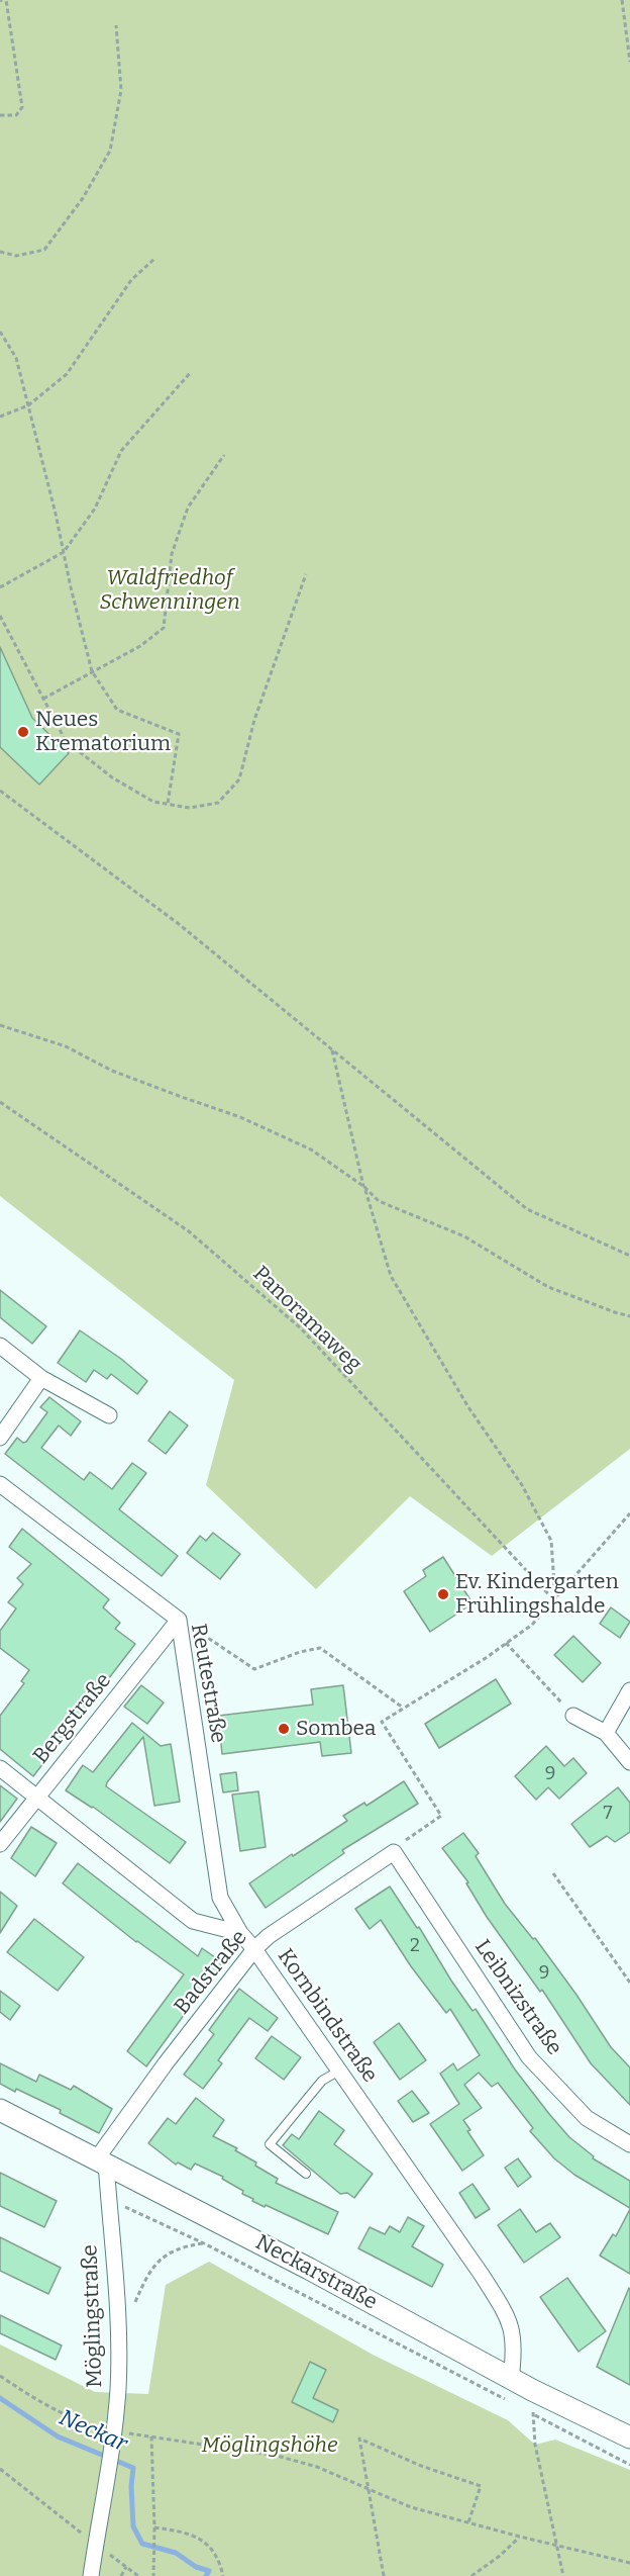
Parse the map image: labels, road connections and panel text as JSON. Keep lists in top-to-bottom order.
{
  "streets": {
    "main road": ["Neckarstraße"],
    "street": [
      "Reutestraße",
      "Bergstraße",
      "Badstraße",
      "Leibnizstraße",
      "Kornbindstraße",
      "Möglingstraße"
    ],
    "path": ["Panoramaweg"]
  },
  "crossings": [
    ["Reutestraße", "Bergstraße"],
    ["Reutestraße", "Kornbindstraße"],
    ["Badstraße", "Leibnizstraße"],
    ["Badstraße", "Kornbindstraße"],
    ["Badstraße", "Neckarstraße"],
    ["Badstraße", "Möglingstraße"],
    ["Kornbindstraße", "Neckarstraße"],
    ["Neckarstraße", "Möglingstraße"]
  ],
  "water": ["Neckar"],
  "parks": ["Waldfriedhof Schwenningen", "Möglingshöhe"],
  "places": ["Neues Krematorium", "Ev. Kindergarten Frühlingshalde", "Sombea"],
  "house_numbers": [
    "9",
    "7",
    "2",
    "9"
  ]
}
